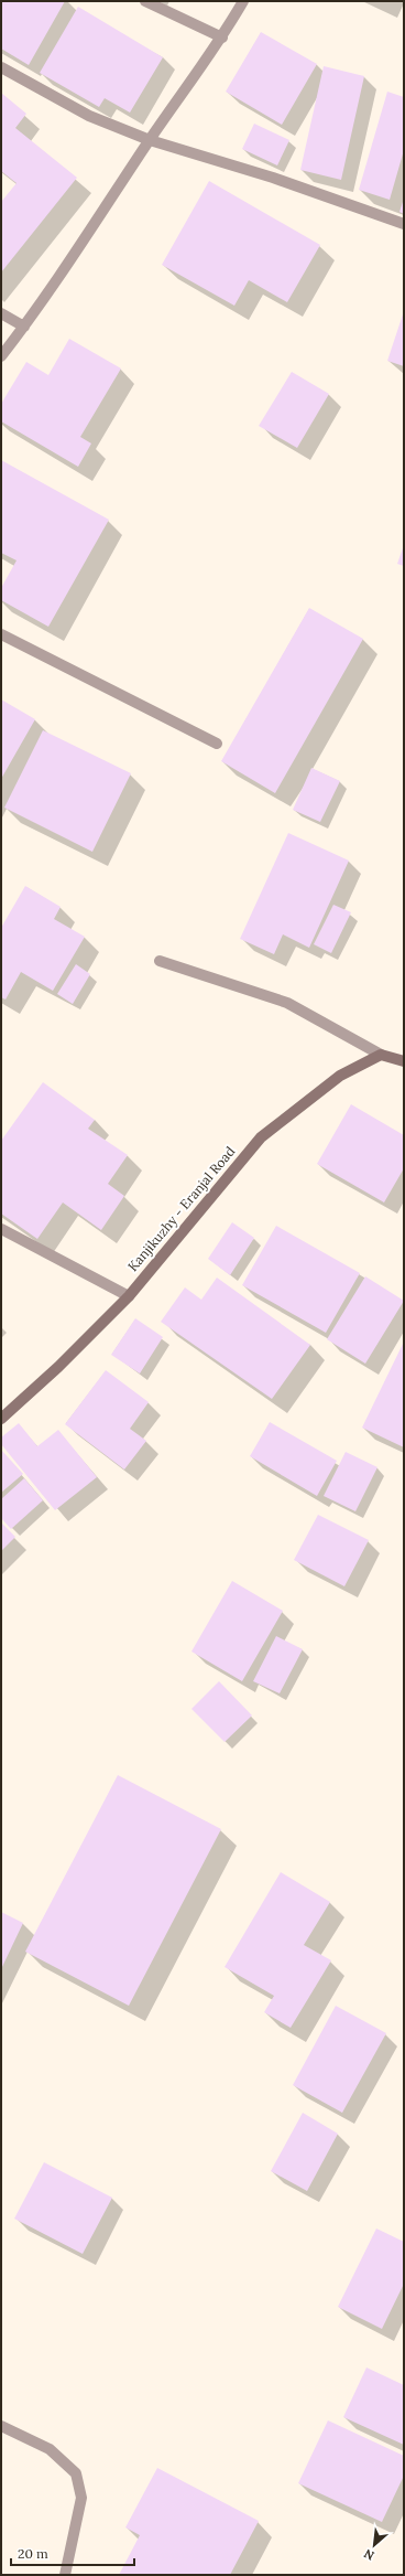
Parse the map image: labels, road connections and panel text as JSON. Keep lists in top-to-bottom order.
{
  "streets": {
    "main road": ["Kanjikuzhy - Eranjal Road"]
  },
  "scale_bar": "20 m",
  "north": "bottom left"
}
